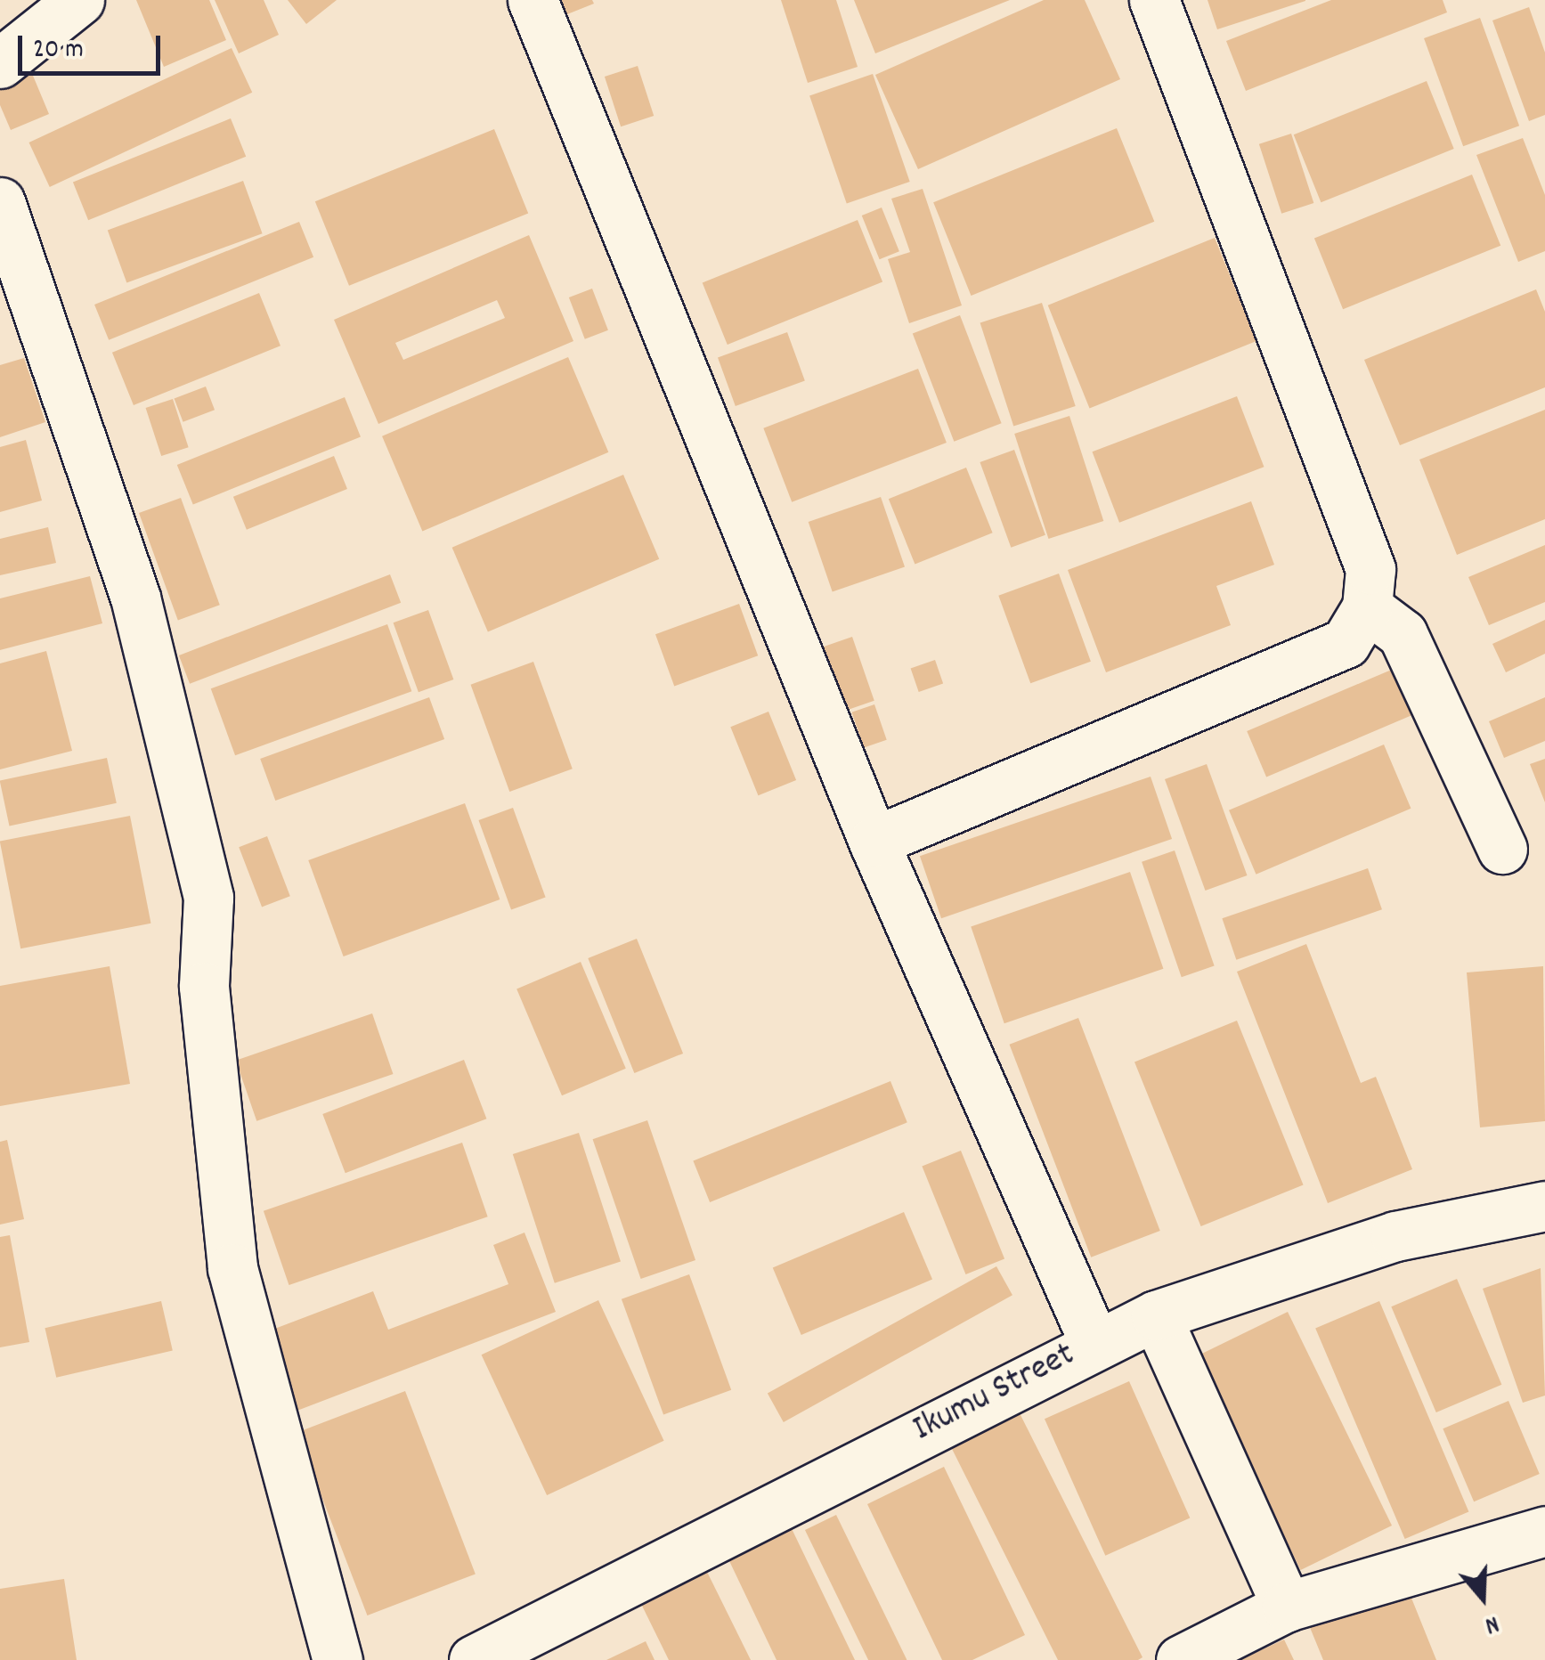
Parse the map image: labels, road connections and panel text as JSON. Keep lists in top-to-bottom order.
{
  "streets": {
    "street": ["Ikumu Street"]
  },
  "scale_bar": "20 m",
  "north": "bottom"
}
